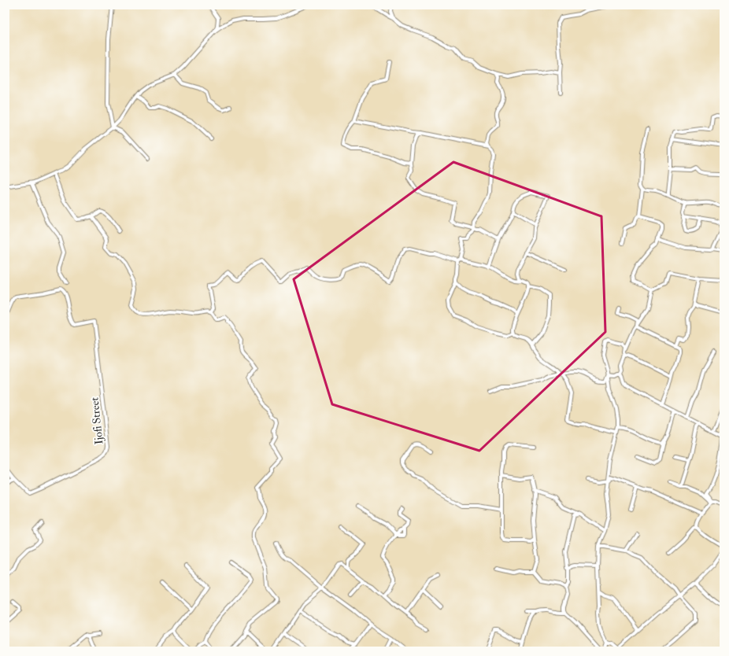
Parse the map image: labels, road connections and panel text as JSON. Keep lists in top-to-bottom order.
{
  "streets": {
    "street": ["Ijofi Street"]
  }
}
